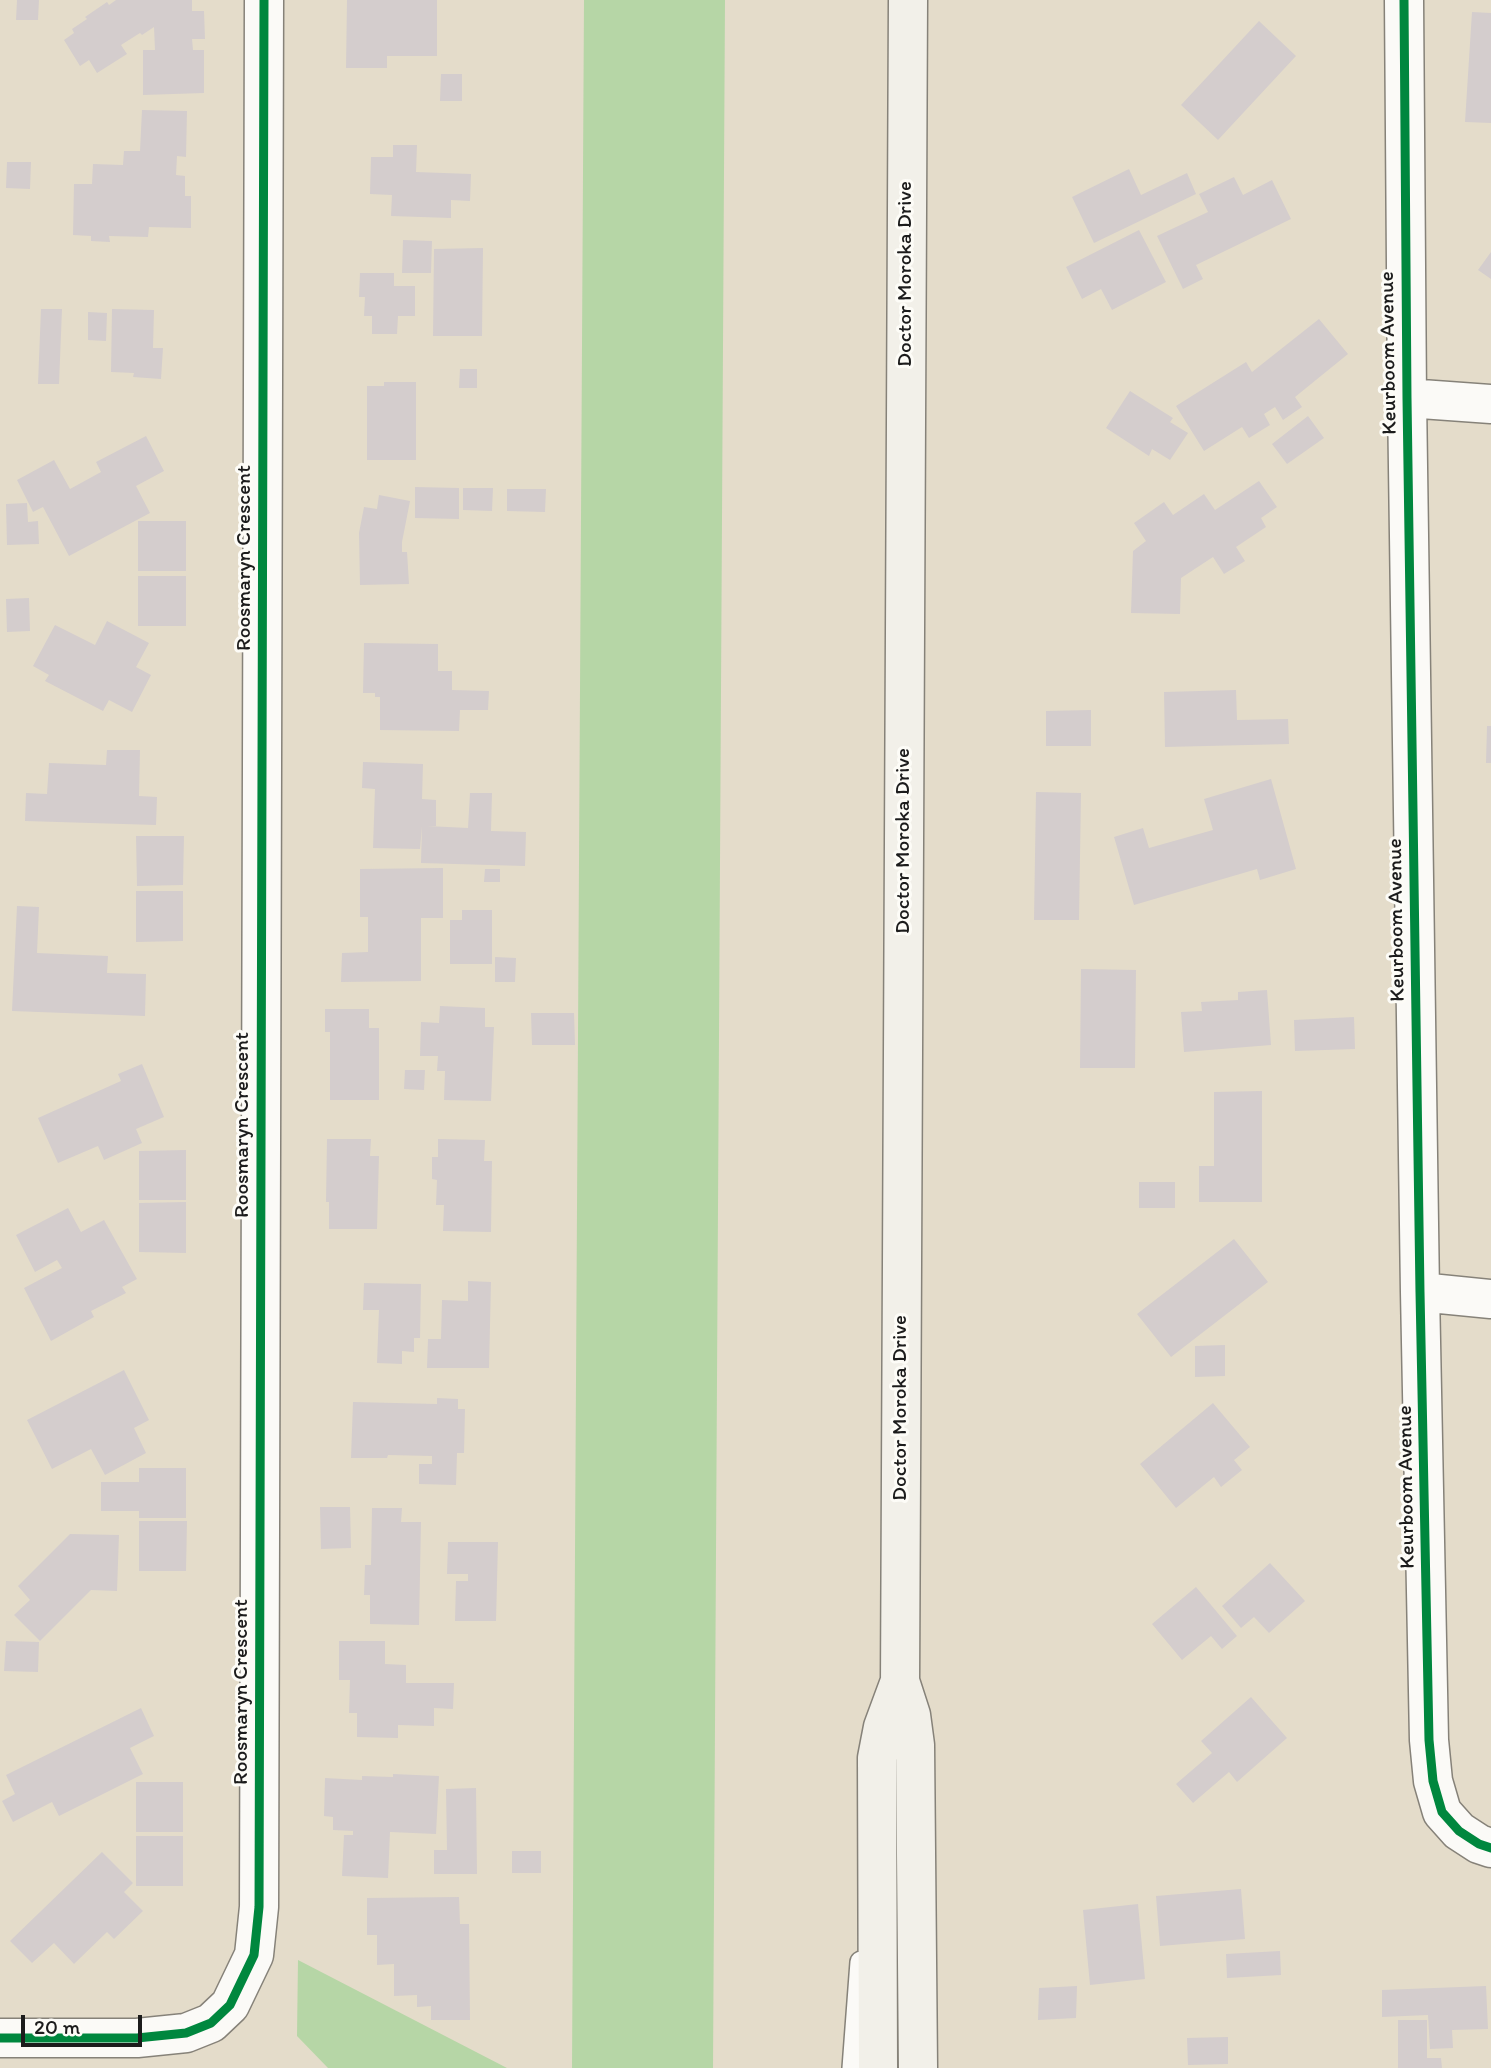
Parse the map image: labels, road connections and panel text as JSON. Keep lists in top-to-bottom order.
{
  "streets": {
    "main road": ["Doctor Moroka Drive"],
    "street": ["Keurboom Avenue", "Roosmaryn Crescent"]
  },
  "scale_bar": "20 m"
}
